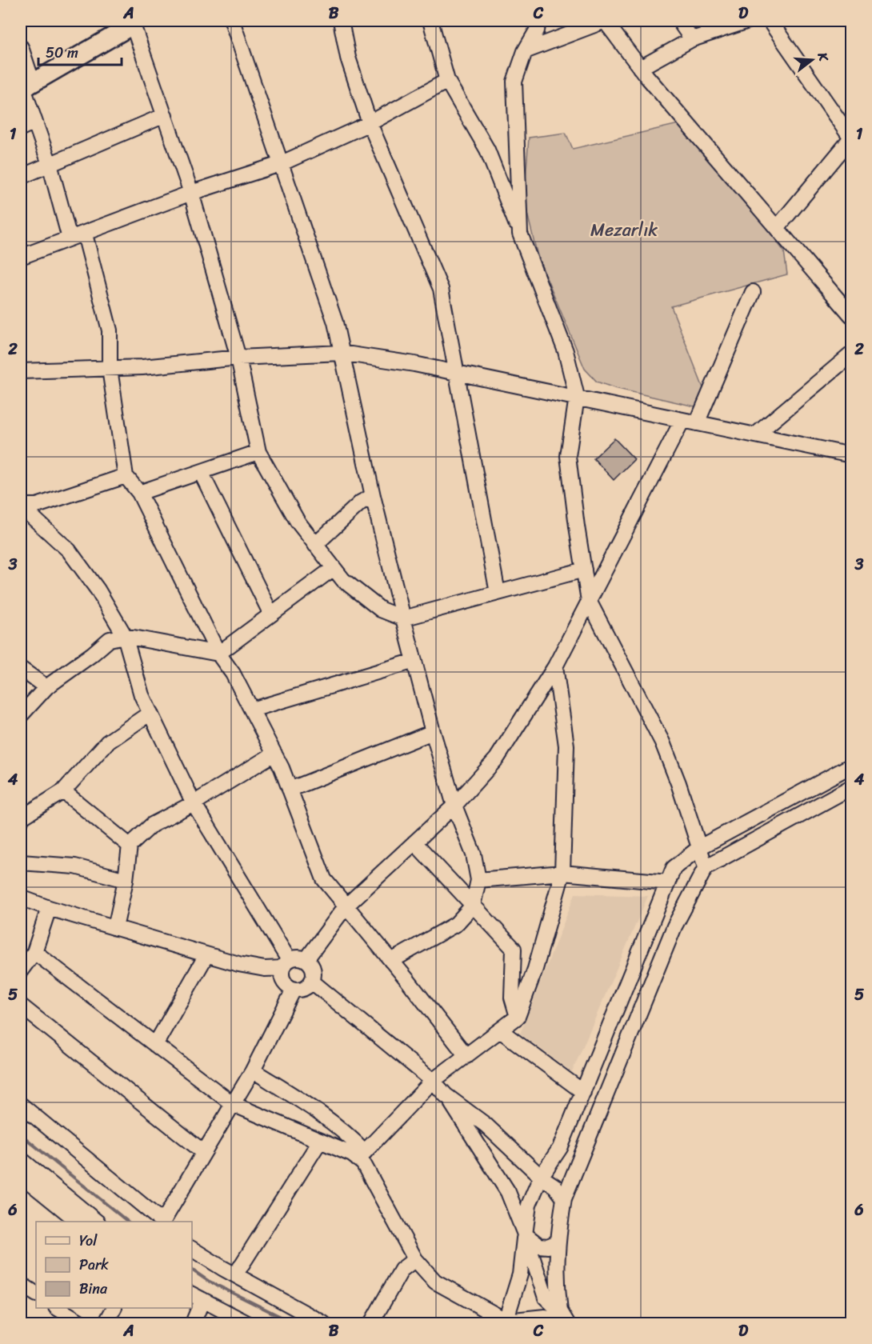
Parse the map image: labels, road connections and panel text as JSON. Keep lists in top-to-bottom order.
{
  "parks": ["Mezarlık"],
  "legend": ["Yol", "Park", "Bina"],
  "scale_bar": "50 m",
  "north": "right",
  "grid": {
    "columns": [
      "A",
      "B",
      "C",
      "D"
    ],
    "rows": [
      "1",
      "2",
      "3",
      "4",
      "5",
      "6"
    ]
  }
}
